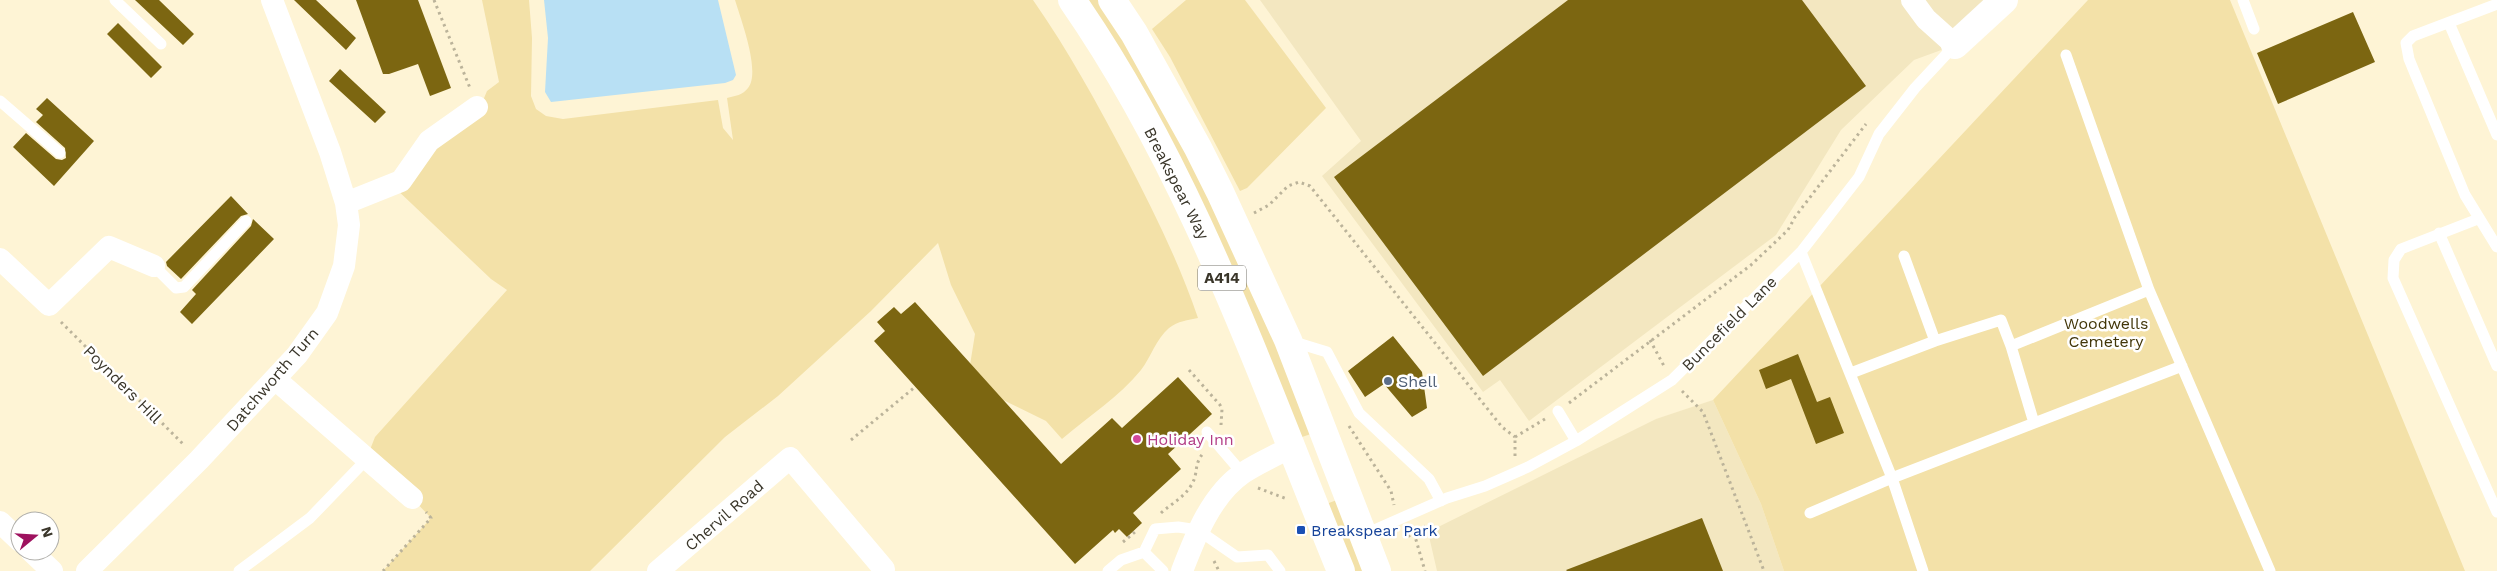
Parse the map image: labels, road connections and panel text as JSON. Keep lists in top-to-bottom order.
{
  "streets": {
    "main road": ["Breakspear Way", "A414", "Buncefield Lane"],
    "street": ["Datchworth Turn", "Chervil Road"],
    "path": ["Poynders Hill"]
  },
  "crossings": [
    ["Breakspear Way", "Buncefield Lane"],
    ["Datchworth Turn", "Poynders Hill"]
  ],
  "parks": ["Woodwells Cemetery"],
  "places": {
    "other": ["Shell", "Holiday Inn"],
    "transit": ["Breakspear Park"]
  },
  "north": "right"
}
